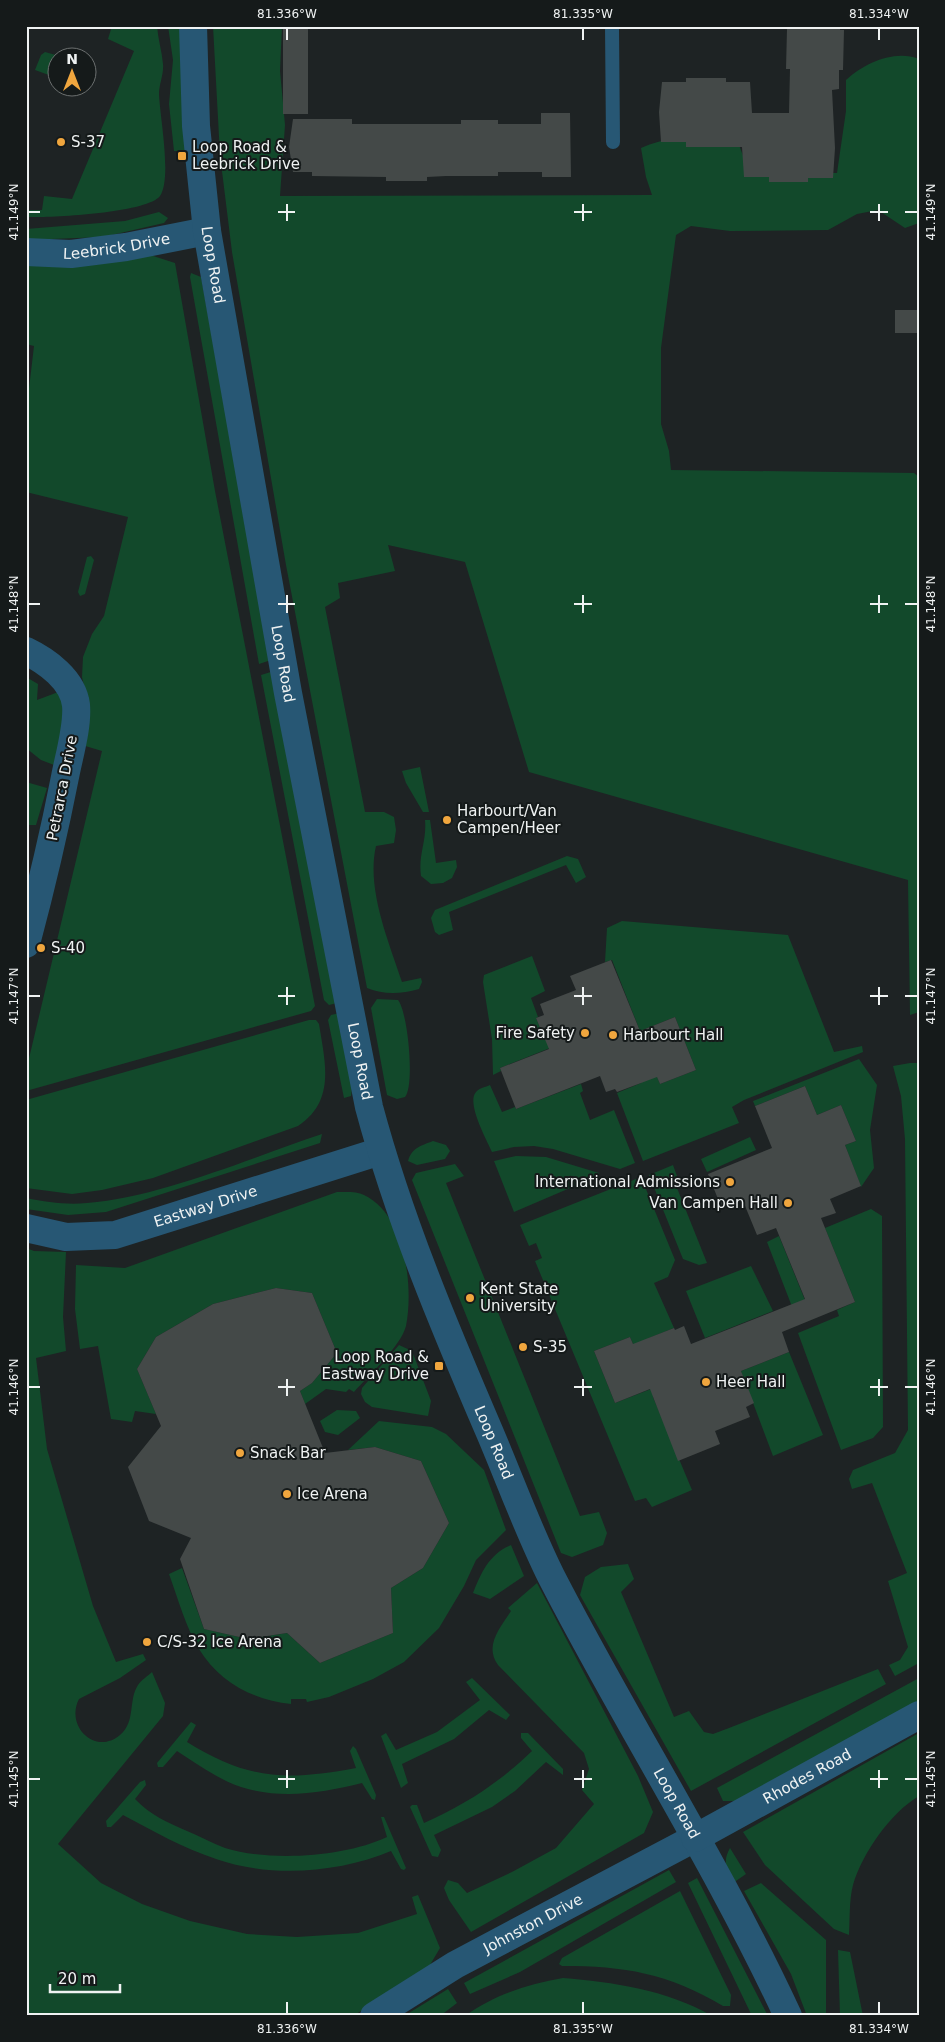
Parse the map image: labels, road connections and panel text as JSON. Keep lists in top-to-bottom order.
{
  "streets": {
    "street": [
      "Leebrick Drive",
      "Loop Road",
      "Petrarca Drive",
      "Eastway Drive",
      "Rhodes Road",
      "Johnston Drive"
    ]
  },
  "crossings": [
    ["Leebrick Drive", "Loop Road"],
    ["Loop Road", "Eastway Drive"],
    ["Loop Road", "Rhodes Road"],
    ["Loop Road", "Johnston Drive"],
    ["Rhodes Road", "Johnston Drive"]
  ],
  "places": {
    "other": [
      "S-37",
      "Harbourt/Van Campen/Heer",
      "S-40",
      "Fire Safety",
      "Harbourt Hall",
      "International Admissions",
      "Van Campen Hall",
      "Kent State University",
      "S-35",
      "Heer Hall",
      "Snack Bar",
      "Ice Arena",
      "C/S-32 Ice Arena"
    ],
    "transit": ["Loop Road & Leebrick Drive", "Loop Road & Eastway Drive"]
  },
  "scale_bar": "20 m",
  "north": "top",
  "coordinates": [
    "81.336°W",
    "81.335°W",
    "81.334°W",
    "41.149°N",
    "41.148°N",
    "41.147°N",
    "41.146°N",
    "41.145°N"
  ]
}
